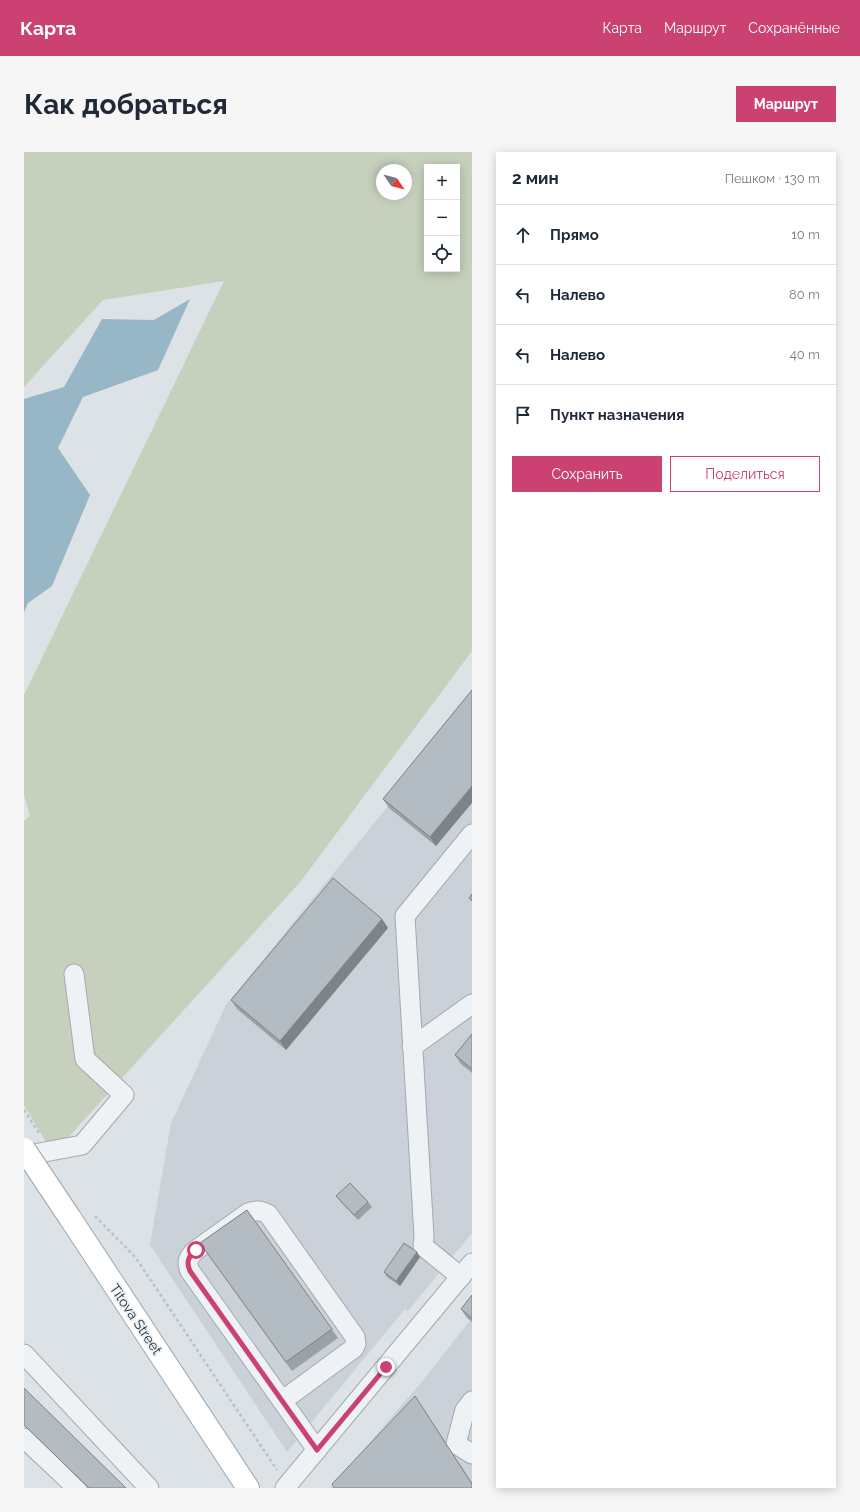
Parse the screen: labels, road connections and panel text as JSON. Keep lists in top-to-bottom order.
{
  "streets": {
    "main road": ["Titova Street"]
  },
  "north": "bottom right",
  "page": {
    "header": "Карта",
    "nav": ["Карта", "Маршрут", "Сохранённые"],
    "buttons": [
      "Маршрут",
      ["Сохранить", "Поделиться"]
    ],
    "title": "Как добраться",
    "heading": ["2 мин", "Пешком · 130 m"],
    "map_buttons": ["+", "−"],
    "list": [
      ["Прямо", "10 m"],
      ["Налево", "80 m"],
      ["Налево", "40 m"],
      "Пункт назначения"
    ]
  }
}
